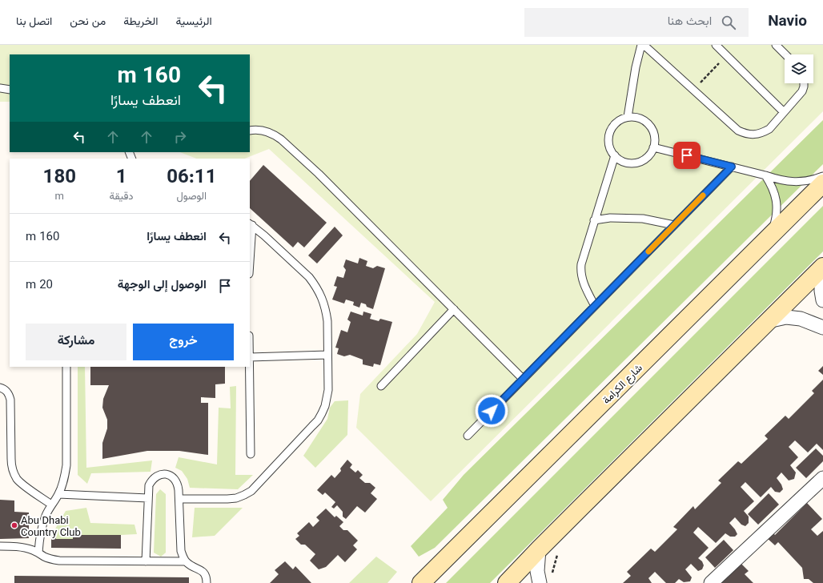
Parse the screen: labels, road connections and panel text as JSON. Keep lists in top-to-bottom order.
{
  "streets": {
    "main road": ["شارع الكرامة"]
  },
  "places": ["Abu Dhabi Country Club"],
  "page": {
    "header": "Navio",
    "search": "ابحث هنا",
    "nav": [
      "الرئيسية",
      "الخريطة",
      "من نحن",
      "اتصل بنا"
    ],
    "turn": ["160 m", "انعطف يسارًا"],
    "eta": [
      "06:11",
      "الوصول",
      "1",
      "دقيقة",
      "180",
      "m"
    ],
    "list": [
      {
        "name": "انعطف يسارًا",
        "value": "160 m"
      },
      {
        "name": "الوصول إلى الوجهة",
        "value": "20 m"
      }
    ],
    "buttons": ["خروج", "مشاركة"]
  }
}
